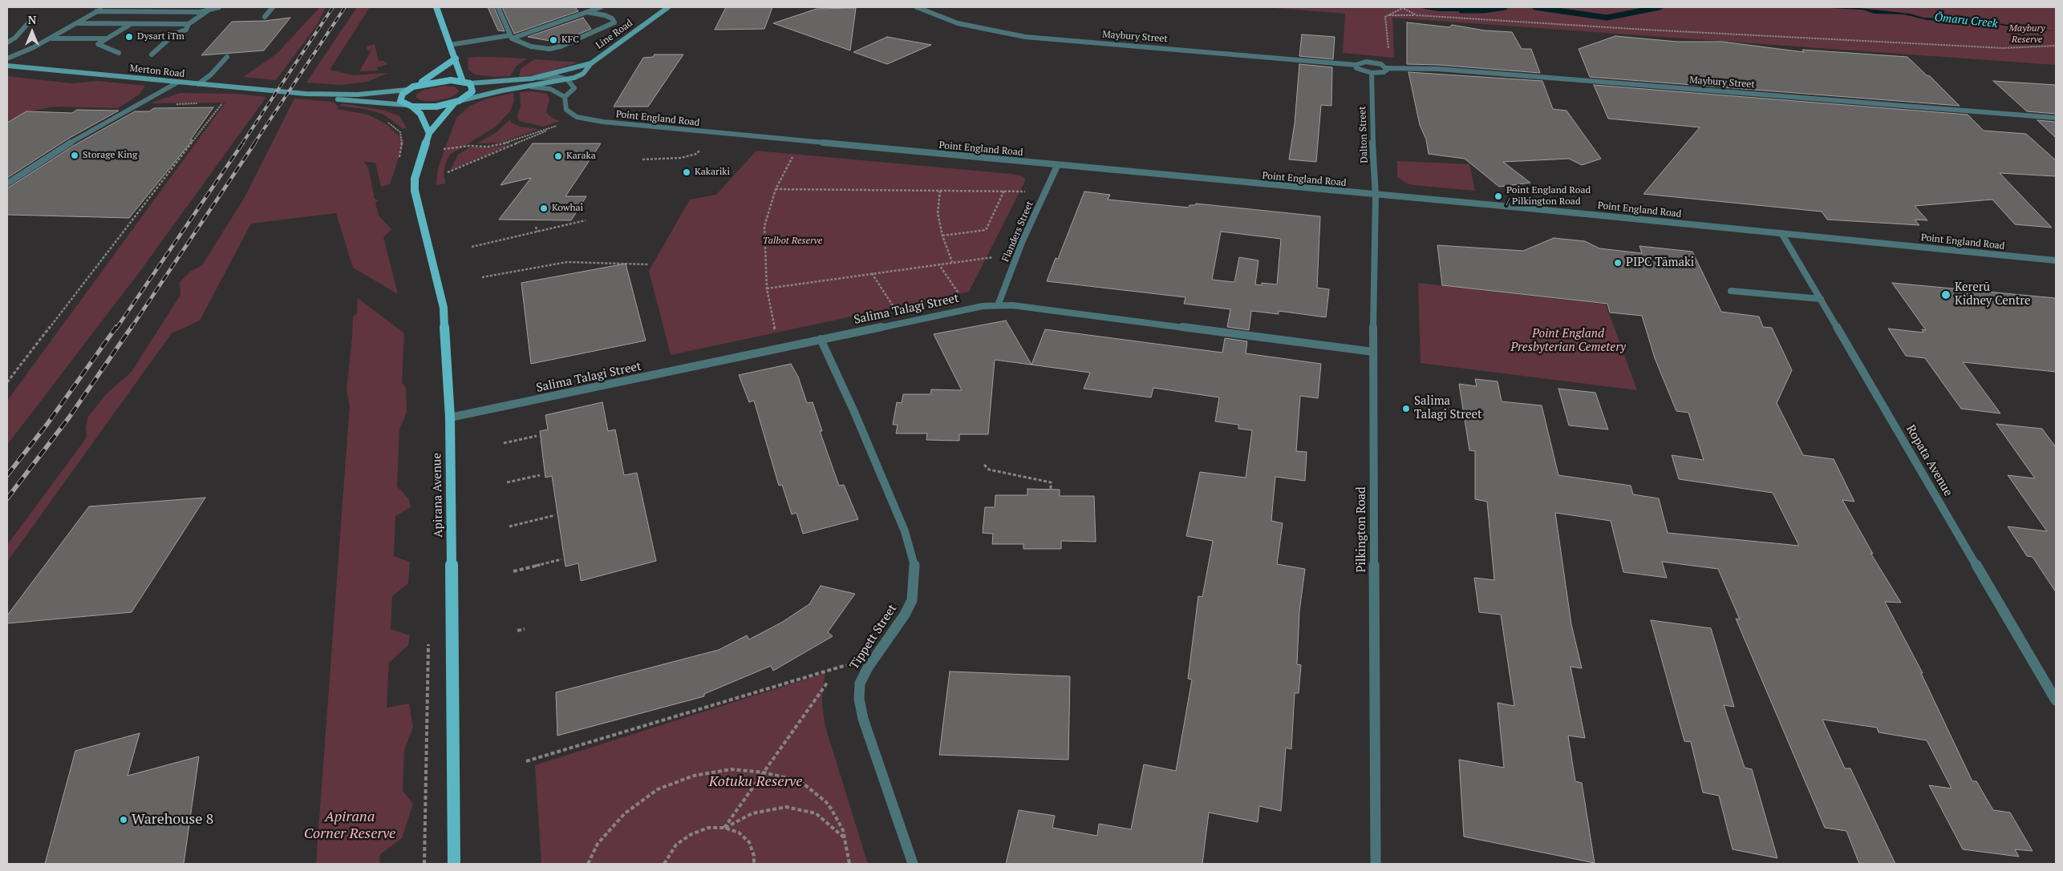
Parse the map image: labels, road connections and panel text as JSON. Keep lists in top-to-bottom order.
{
  "streets": {
    "main road": ["Line Road", "Merton Road", "Apirana Avenue"],
    "street": [
      "Maybury Street",
      "Point England Road",
      "Dalton Street",
      "Flanders Street",
      "Salima Talagi Street",
      "Ropata Avenue",
      "Pilkington Road",
      "Tippett Street"
    ]
  },
  "crossings": [
    ["Line Road", "Apirana Avenue"],
    ["Point England Road", "Dalton Street"],
    ["Point England Road", "Flanders Street"],
    ["Point England Road", "Ropata Avenue"],
    ["Point England Road", "Pilkington Road"],
    ["Dalton Street", "Pilkington Road"],
    ["Flanders Street", "Salima Talagi Street"],
    ["Salima Talagi Street", "Apirana Avenue"],
    ["Salima Talagi Street", "Pilkington Road"],
    ["Salima Talagi Street", "Tippett Street"]
  ],
  "water": ["Ōmaru Creek"],
  "parks": [
    "Maybury Reserve",
    "Talbot Reserve",
    "Point England Presbyterian Cemetery",
    "Kotuku Reserve",
    "Apirana Corner Reserve"
  ],
  "places": [
    "Dysart iTm",
    "KFC",
    "Storage King",
    "Karaka",
    "Kakariki",
    "Point England Road / Pilkington Road",
    "Kowhai",
    "PIPC Tāmaki",
    "Kererū Kidney Centre",
    "Salima Talagi Street",
    "Warehouse 8"
  ],
  "north": "top"
}
